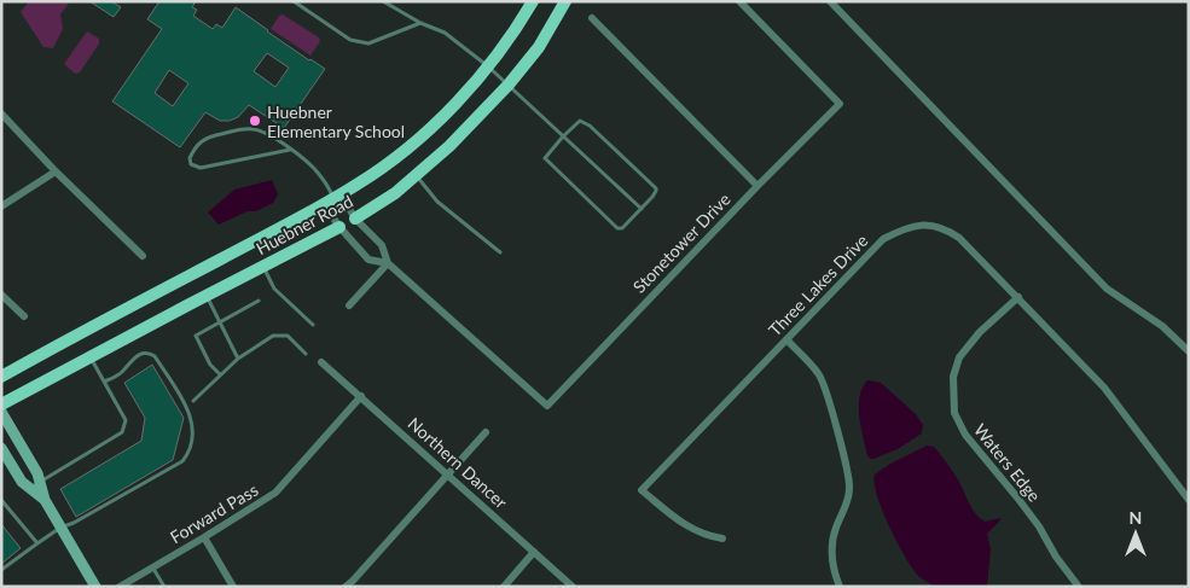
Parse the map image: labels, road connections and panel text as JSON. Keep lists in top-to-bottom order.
{
  "streets": {
    "main road": ["Huebner Road"],
    "street": [
      "Stonetower Drive",
      "Three Lakes Drive",
      "Northern Dancer",
      "Waters Edge",
      "Forward Pass"
    ]
  },
  "crossings": [
    ["Three Lakes Drive", "Waters Edge"],
    ["Northern Dancer", "Forward Pass"]
  ],
  "places": ["Huebner Elementary School"],
  "north": "top"
}
